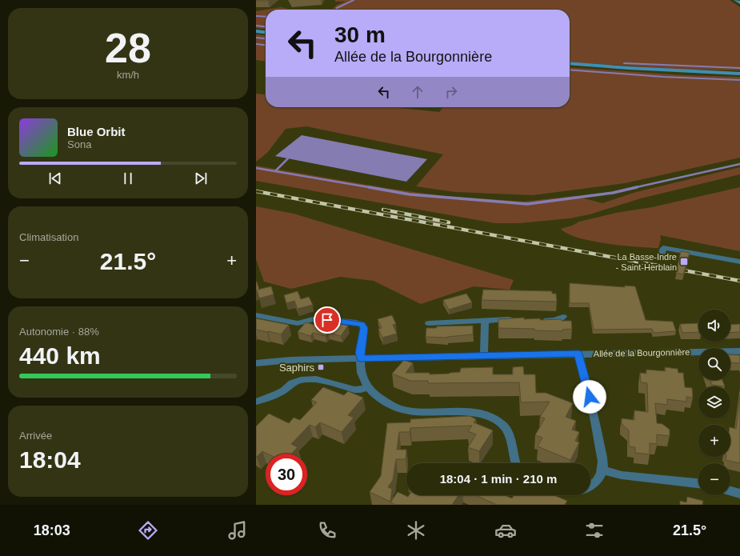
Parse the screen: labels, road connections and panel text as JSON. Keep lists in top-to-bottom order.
{
  "streets": {
    "street": ["Allée de la Bourgonnière"]
  },
  "places": {
    "transit": ["La Basse-Indre - Saint-Herblain", "Saphirs"]
  },
  "page": {
    "tile": [
      ["28", "km/h"],
      "Climatisation",
      ["Autonomie · 88%", "440 km"],
      ["Arrivée", "18:04"]
    ],
    "turn": ["30 m", "Allée de la Bourgonnière"],
    "song": ["Blue Orbit", "Sona"],
    "heat": ["−", "21.5°", "+"],
    "map_buttons": ["+", "−"],
    "limit": "30",
    "trip": "18:04 · 1 min · 210 m",
    "tabs": ["18:03", "21.5°"]
  }
}
